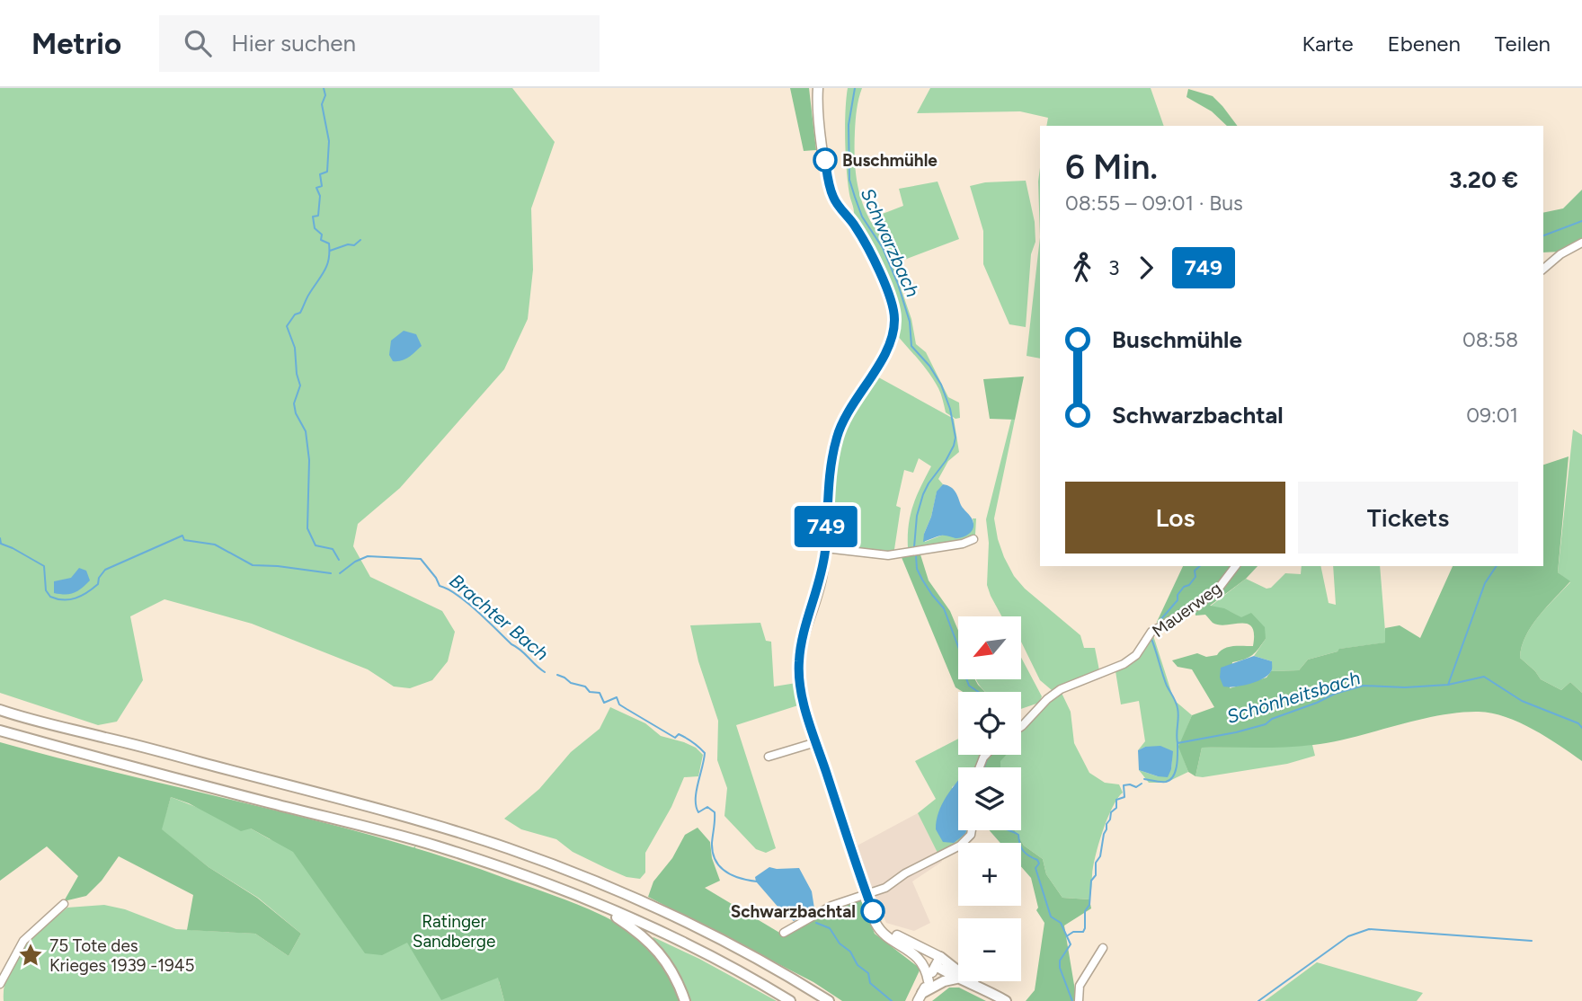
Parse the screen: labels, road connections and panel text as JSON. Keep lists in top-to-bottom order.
{
  "streets": {
    "street": ["Mauerweg"]
  },
  "water": ["Schwarzbach", "Brachter Bach", "Schönheitsbach"],
  "parks": ["Ratinger Sandberge"],
  "places": {
    "other": ["Buschmühle", "Schwarzbachtal"],
    "place": ["75 Tote des Krieges 1939 -1945"]
  },
  "lines": ["bus line 749"],
  "north": "bottom left",
  "page": {
    "header": "Metrio",
    "search": "Hier suchen",
    "nav": ["Karte", "Ebenen", "Teilen"],
    "on_map": "749",
    "heading": ["6 Min.", "08:55 – 09:01 · Bus", "3.20 €"],
    "legs": ["3", "749"],
    "list": [
      {
        "name": "Buschmühle",
        "value": "08:58"
      },
      {
        "name": "Schwarzbachtal",
        "value": "09:01"
      }
    ],
    "buttons": ["Los", "Tickets"],
    "map_buttons": ["+", "−"]
  }
}
